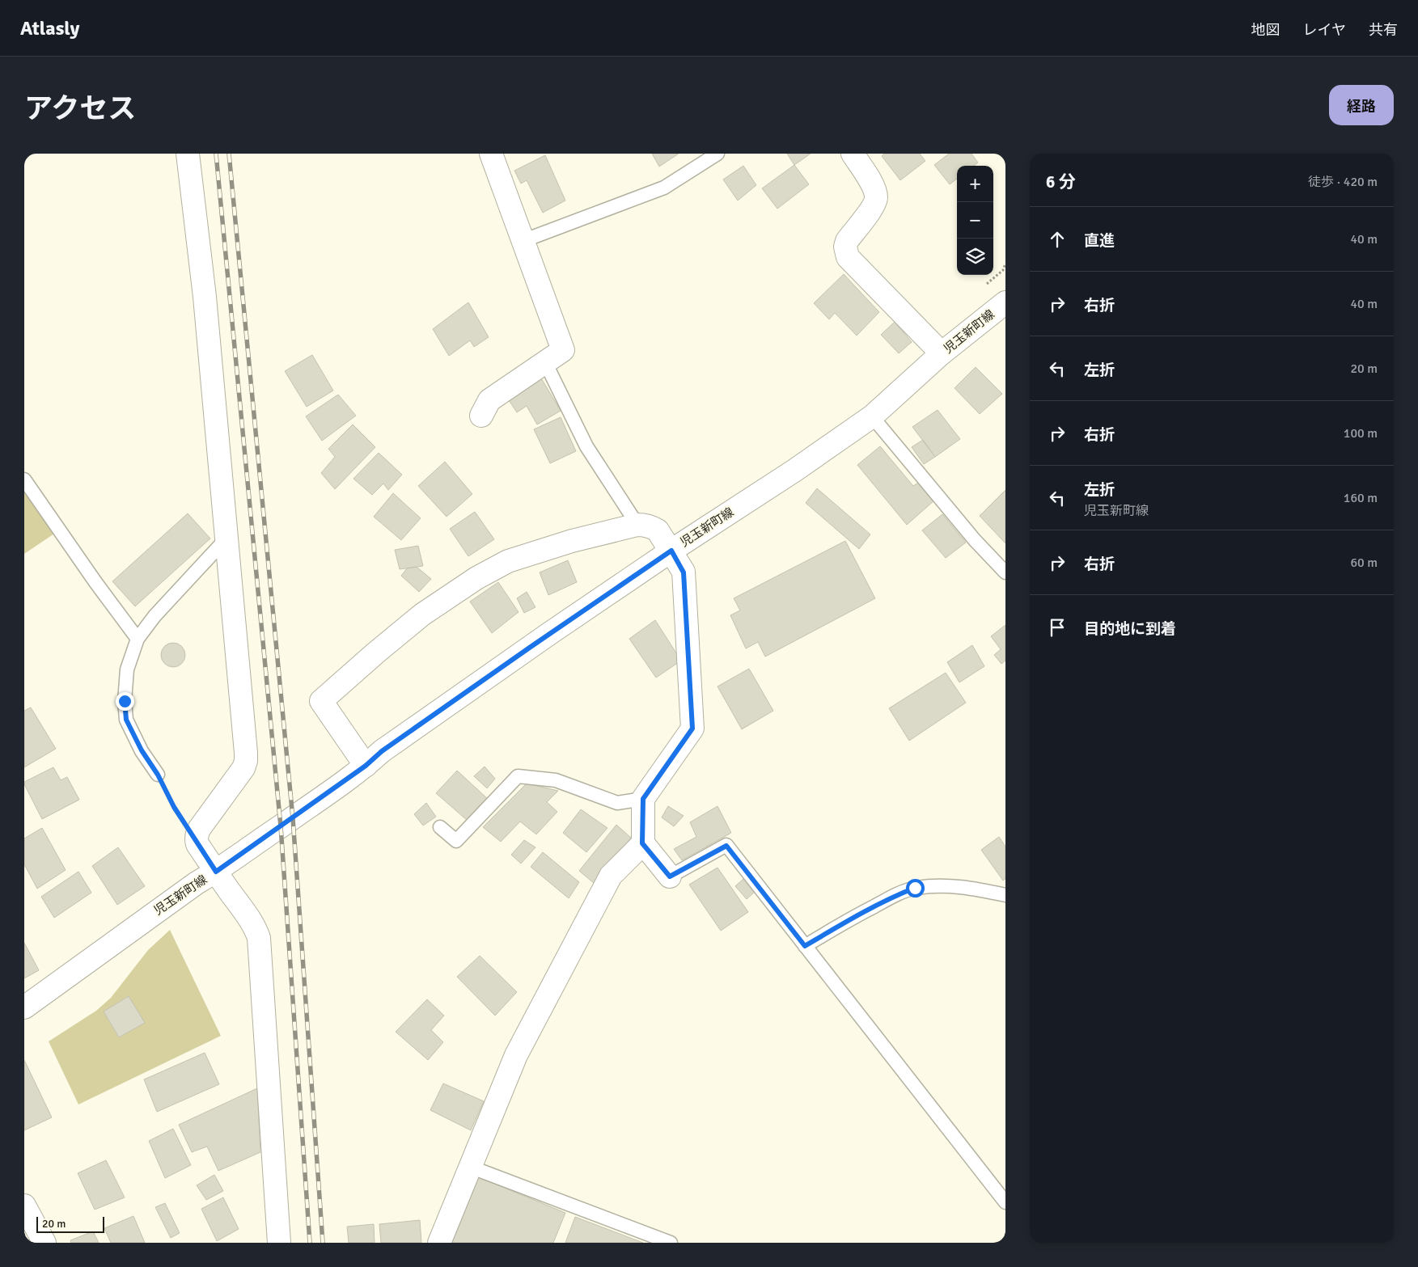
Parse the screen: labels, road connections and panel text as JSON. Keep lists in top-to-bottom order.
{
  "streets": {
    "street": ["児玉新町線"]
  },
  "scale_bar": "20 m",
  "page": {
    "header": "Atlasly",
    "nav": ["地図", "レイヤ", "共有"],
    "title": "アクセス",
    "buttons": "経路",
    "heading": ["6 分", "徒歩 · 420 m"],
    "map_buttons": ["+", "−"],
    "list": [
      ["直進", "40 m"],
      ["右折", "40 m"],
      ["左折", "20 m"],
      ["右折", "100 m"],
      ["左折", "児玉新町線", "160 m"],
      ["右折", "60 m"],
      "目的地に到着"
    ],
    "scale": "20 m"
  }
}
